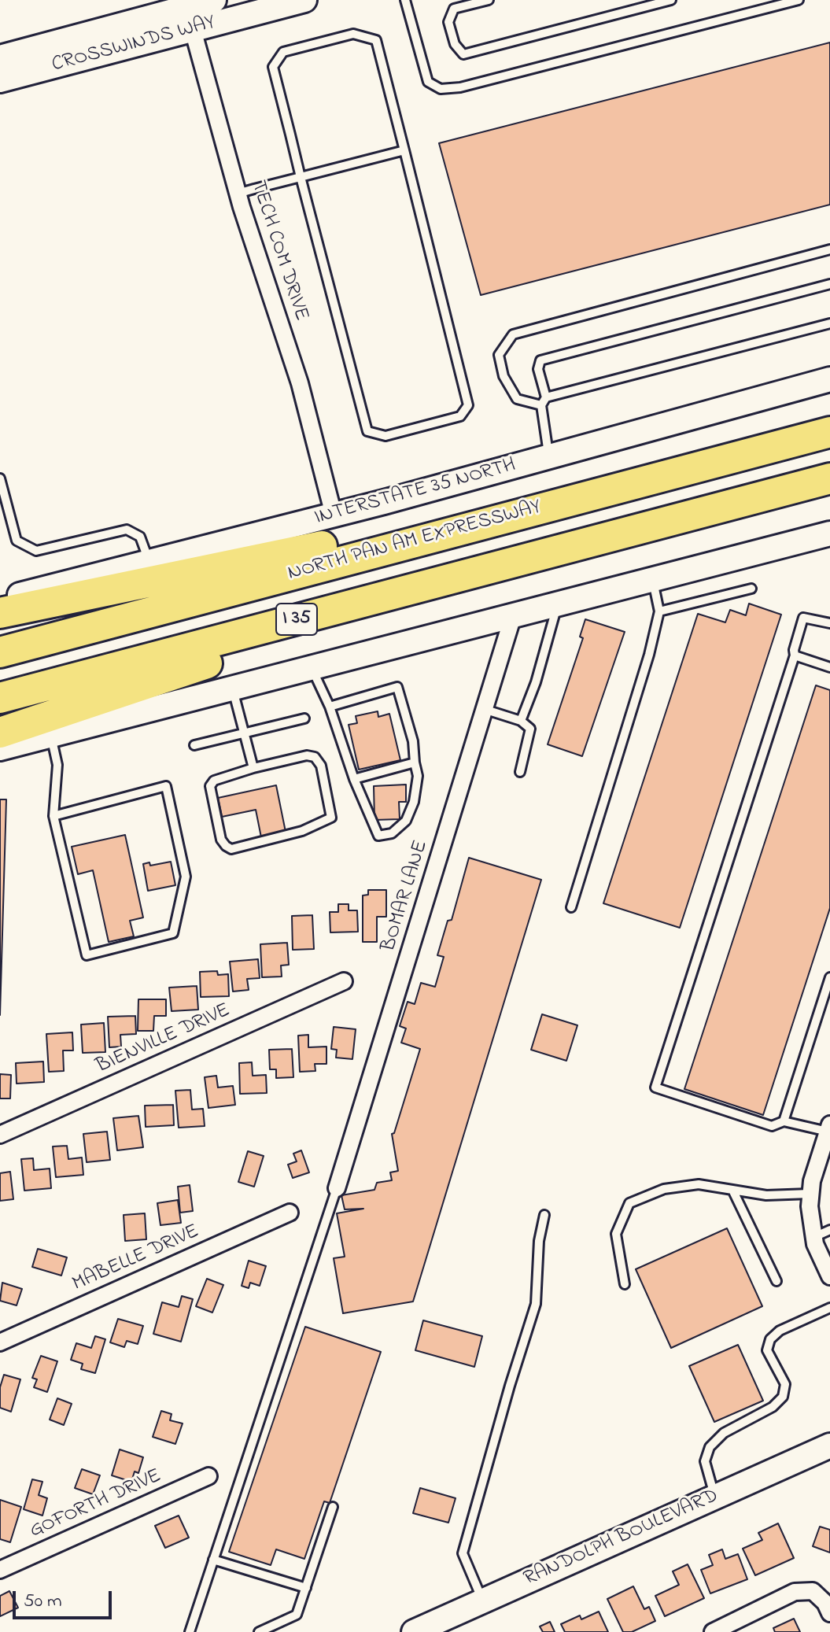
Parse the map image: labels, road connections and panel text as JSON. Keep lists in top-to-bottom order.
{
  "streets": {
    "highway": ["NORTH PAN AM EXPRESSWAY", "I 35"],
    "main road": ["CROSSWINDS WAY", "INTERSTATE 35 NORTH", "RANDOLPH BOULEVARD"],
    "street": [
      "TECH COM DRIVE",
      "BOMAR LANE",
      "BIENVILLE DRIVE",
      "MABELLE DRIVE",
      "GOFORTH DRIVE"
    ]
  },
  "crossings": [
    ["CROSSWINDS WAY", "TECH COM DRIVE"],
    ["TECH COM DRIVE", "INTERSTATE 35 NORTH"]
  ],
  "scale_bar": "50 m"
}
